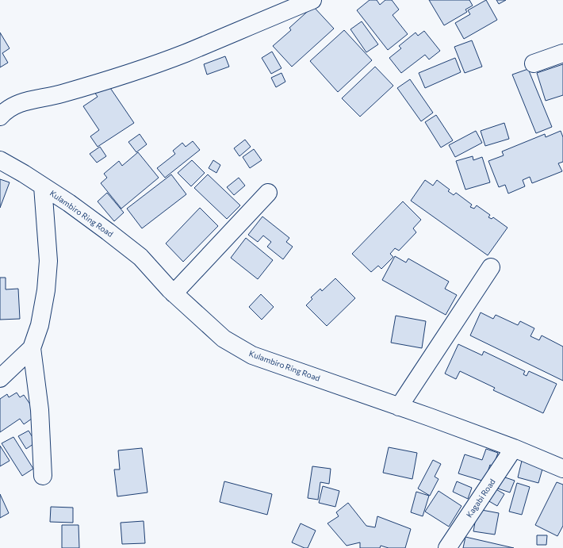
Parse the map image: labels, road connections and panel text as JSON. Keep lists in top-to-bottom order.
{
  "streets": {
    "street": ["Kulambiro Ring Road", "Kagabi Road"]
  },
  "crossings": [
    ["Kulambiro Ring Road", "Kagabi Road"]
  ]
}
